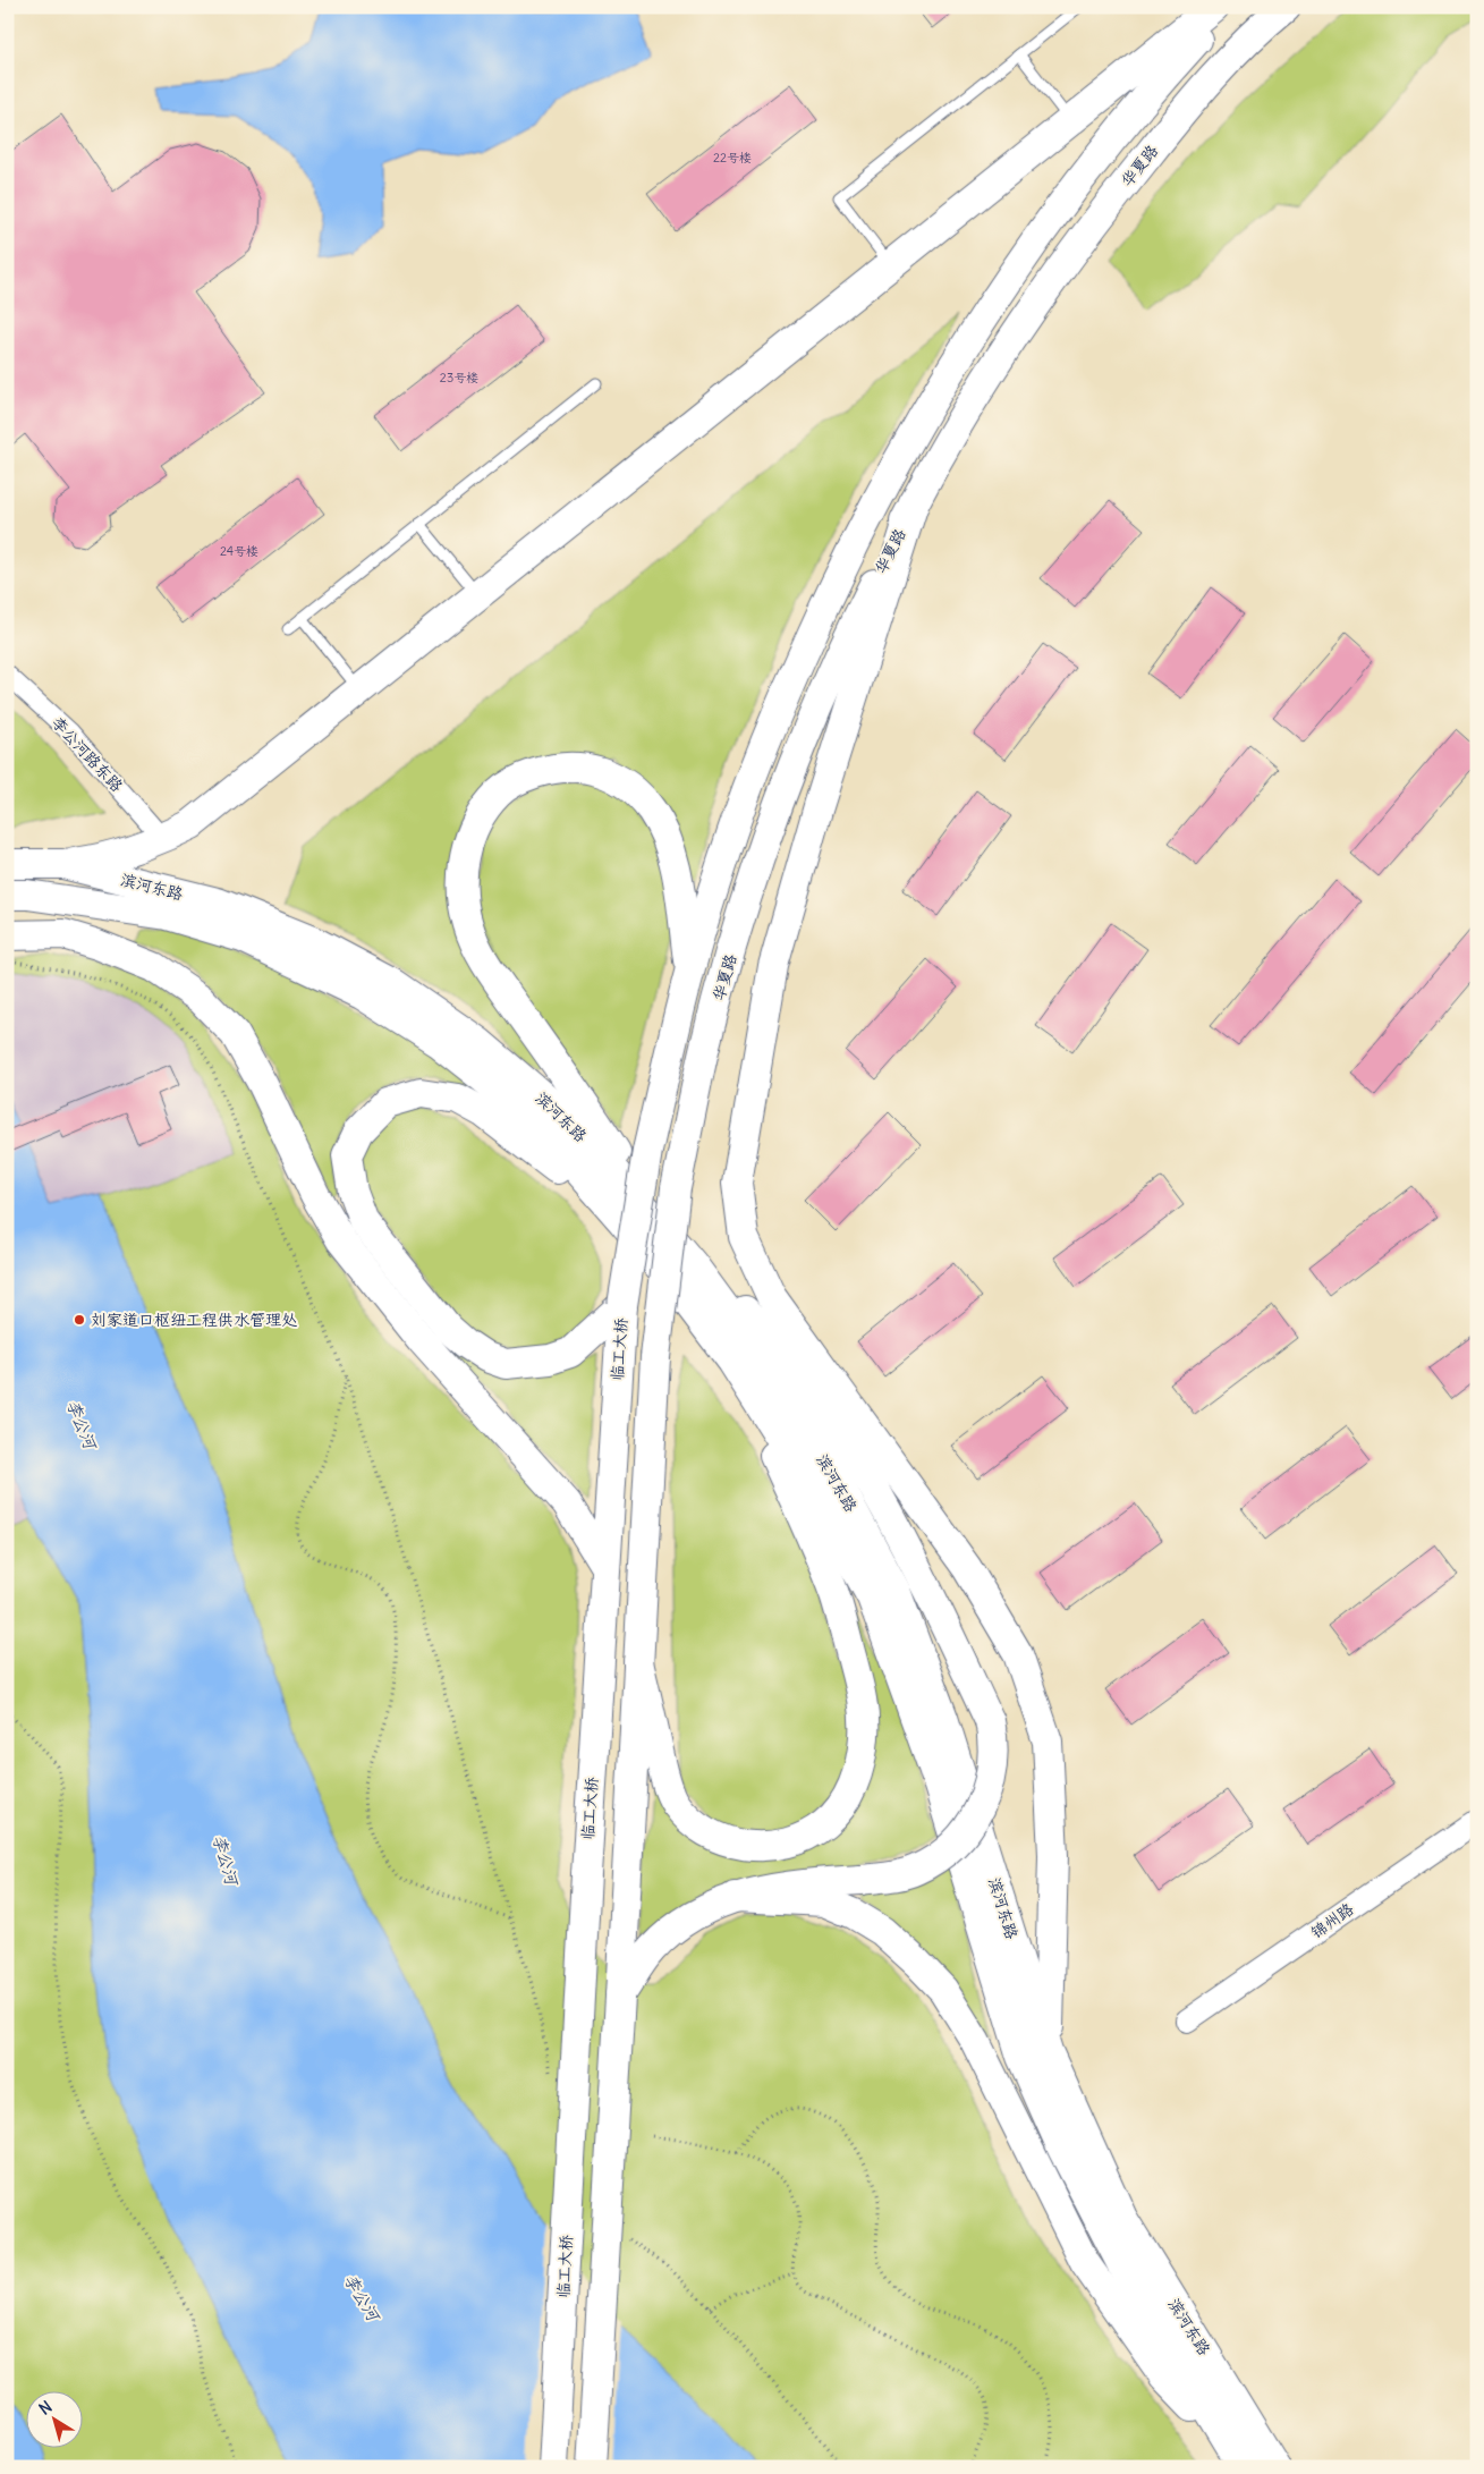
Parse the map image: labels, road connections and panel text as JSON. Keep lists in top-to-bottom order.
{
  "streets": {
    "main road": ["华夏路", "滨河东路", "临工大桥"],
    "street": ["李公河路东路", "锦州路"]
  },
  "water": ["李公河"],
  "places": ["刘家道口枢纽工程供水管理处"],
  "house_numbers": ["22号楼", "23号楼", "24号楼"],
  "north": "top left"
}
